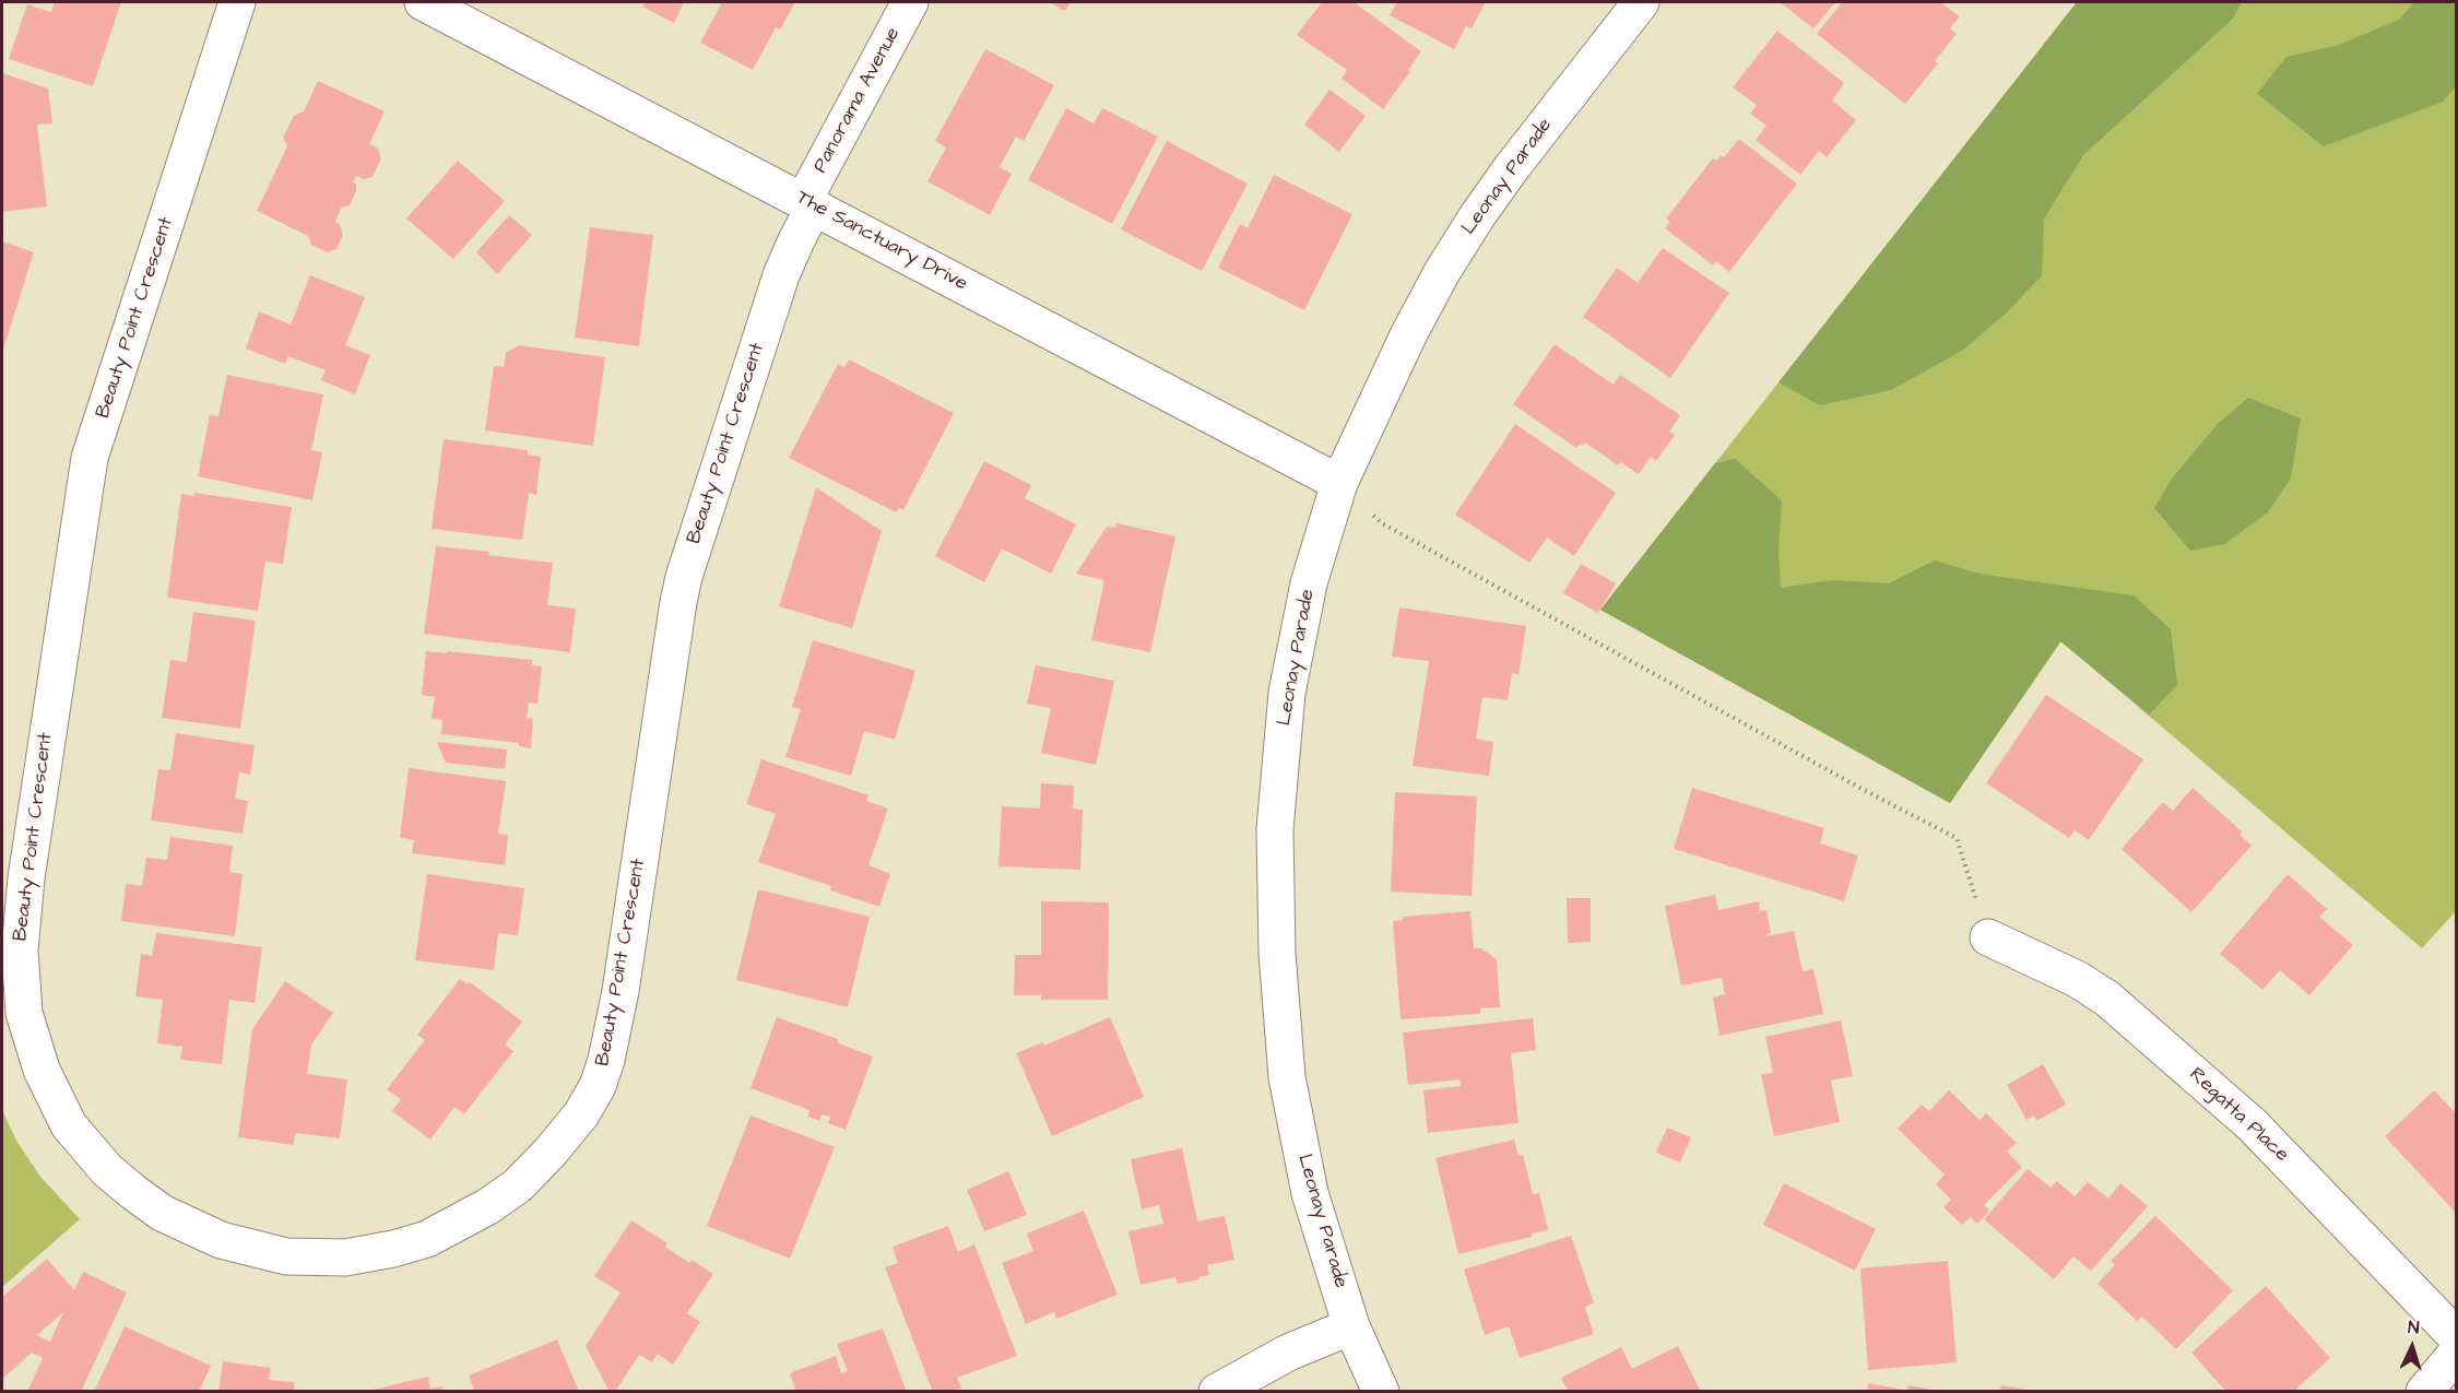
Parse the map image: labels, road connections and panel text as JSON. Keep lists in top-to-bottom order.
{
  "streets": {
    "street": [
      "Panorama Avenue",
      "Leonay Parade",
      "The Sanctuary Drive",
      "Beauty Point Crescent",
      "Regatta Place"
    ]
  },
  "crossings": [
    ["Panorama Avenue", "The Sanctuary Drive"],
    ["Panorama Avenue", "Beauty Point Crescent"],
    ["Leonay Parade", "The Sanctuary Drive"],
    ["The Sanctuary Drive", "Beauty Point Crescent"]
  ],
  "north": "top"
}
